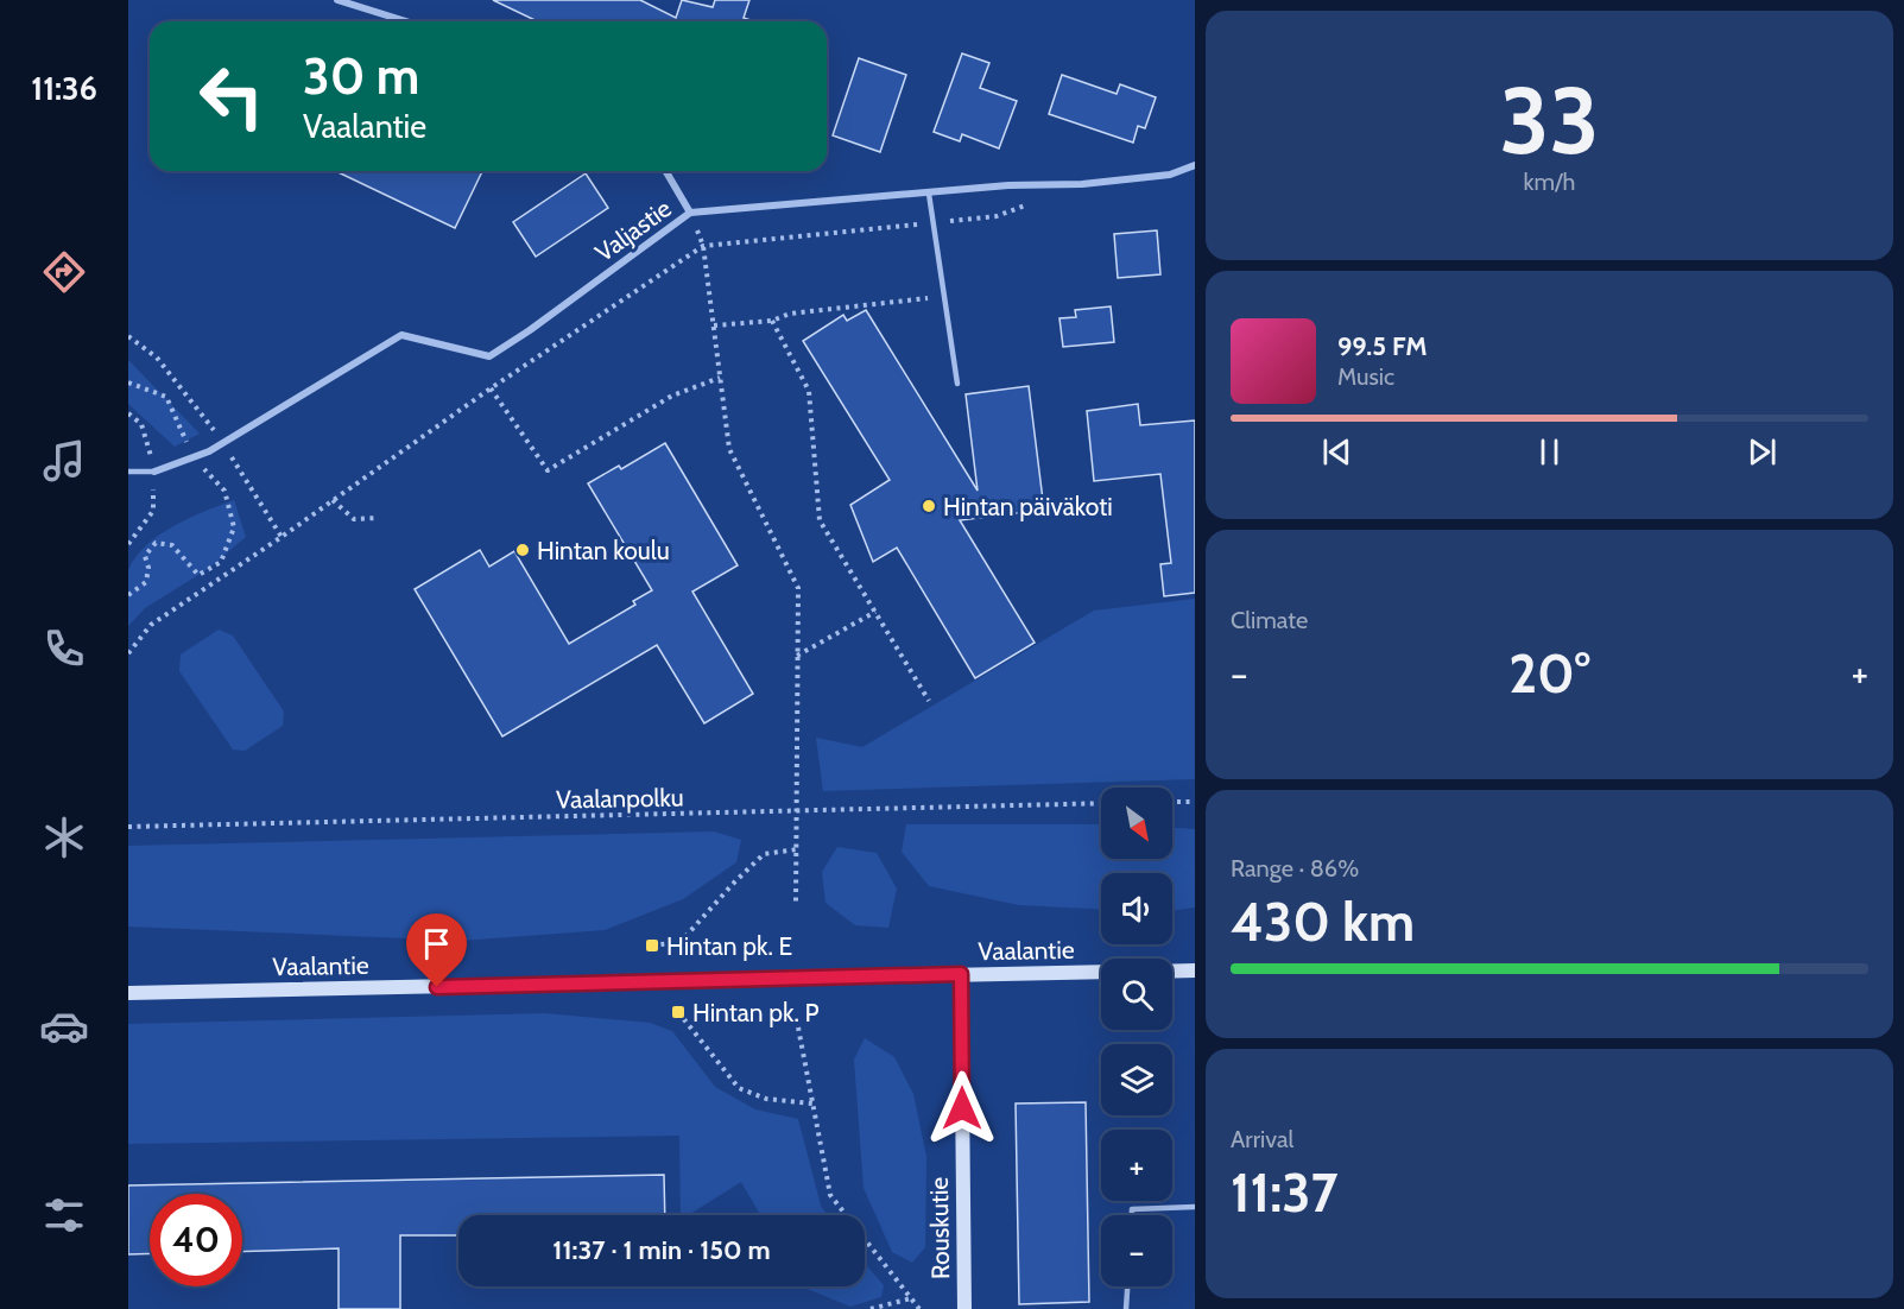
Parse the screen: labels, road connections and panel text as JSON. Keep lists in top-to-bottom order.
{
  "streets": {
    "street": ["Valjastie", "Vaalantie", "Rouskutie"],
    "path": ["Vaalanpolku"]
  },
  "crossings": [
    ["Vaalantie", "Rouskutie"]
  ],
  "places": {
    "other": ["Hintan päiväkoti", "Hintan koulu"],
    "transit": ["Hintan pk. E", "Hintan pk. P"]
  },
  "north": "bottom right",
  "page": {
    "tabs": "11:36",
    "tile": [
      ["33", "km/h"],
      "Climate",
      ["Range · 86%", "430 km"],
      ["Arrival", "11:37"]
    ],
    "turn": ["30 m", "Vaalantie"],
    "song": ["99.5 FM", "Music"],
    "heat": ["−", "20°", "+"],
    "map_buttons": ["+", "−"],
    "limit": "40",
    "trip": "11:37 · 1 min · 150 m"
  }
}
